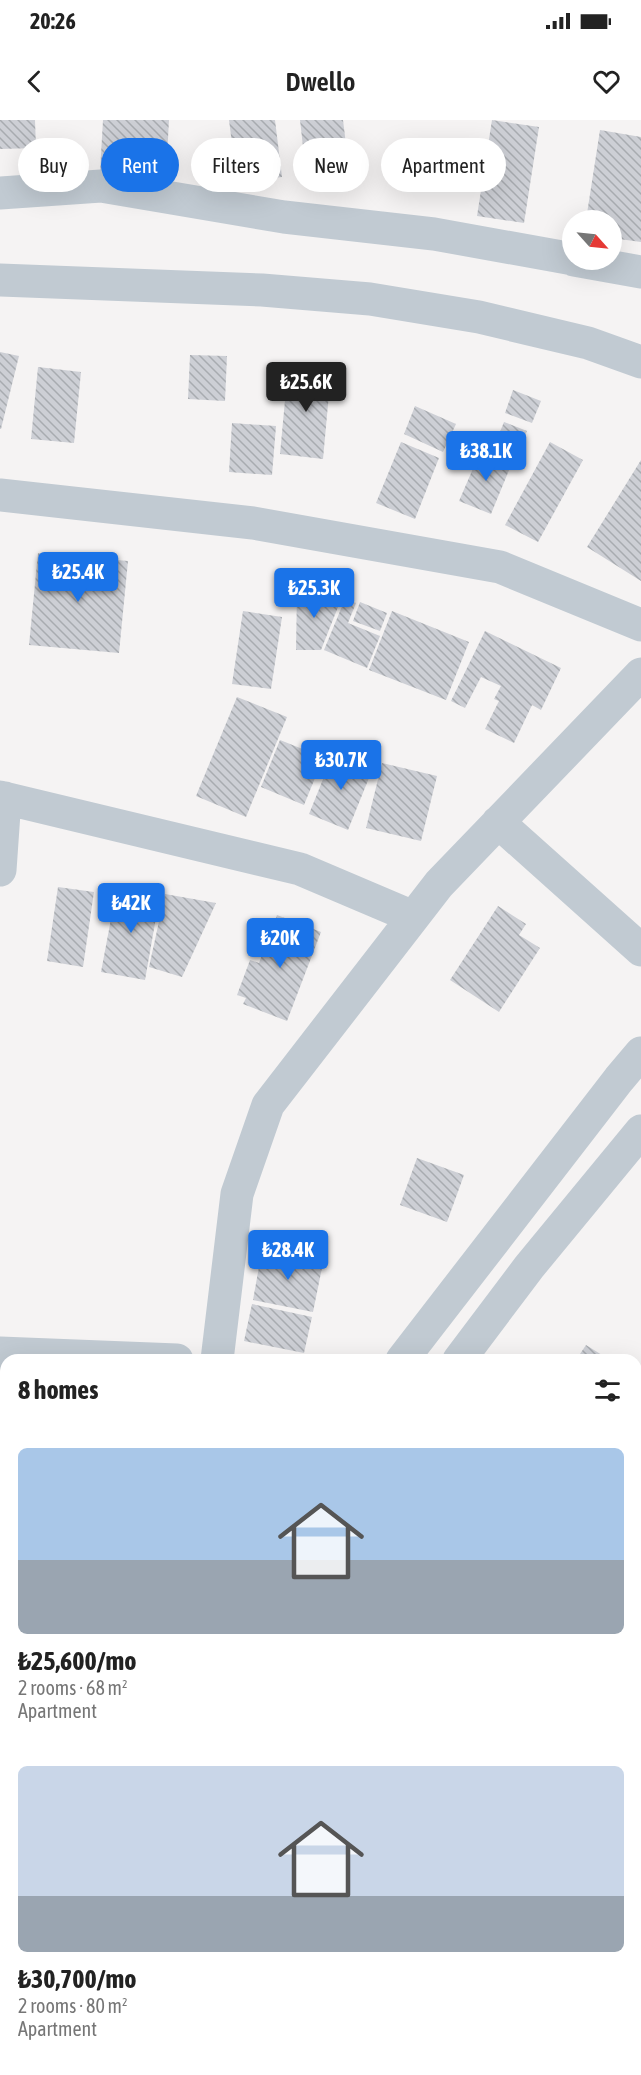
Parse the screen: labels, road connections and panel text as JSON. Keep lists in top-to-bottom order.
{
  "north": "bottom right",
  "page": {
    "status": "20:26",
    "header": "Dwello",
    "chip": [
      "Buy",
      "Rent",
      "Filters",
      "New",
      "Apartment"
    ],
    "price": [
      "₺25.6K",
      "₺38.1K",
      "₺25.4K",
      "₺25.3K",
      "₺30.7K",
      "₺42K",
      "₺20K",
      "₺28.4K"
    ],
    "heading": "8 homes",
    "list": [
      {
        "name": "₺25,600/mo",
        "note": "2 rooms · 68 m² · Apartment"
      },
      {
        "name": "₺30,700/mo",
        "note": "2 rooms · 80 m² · Apartment"
      }
    ]
  }
}
